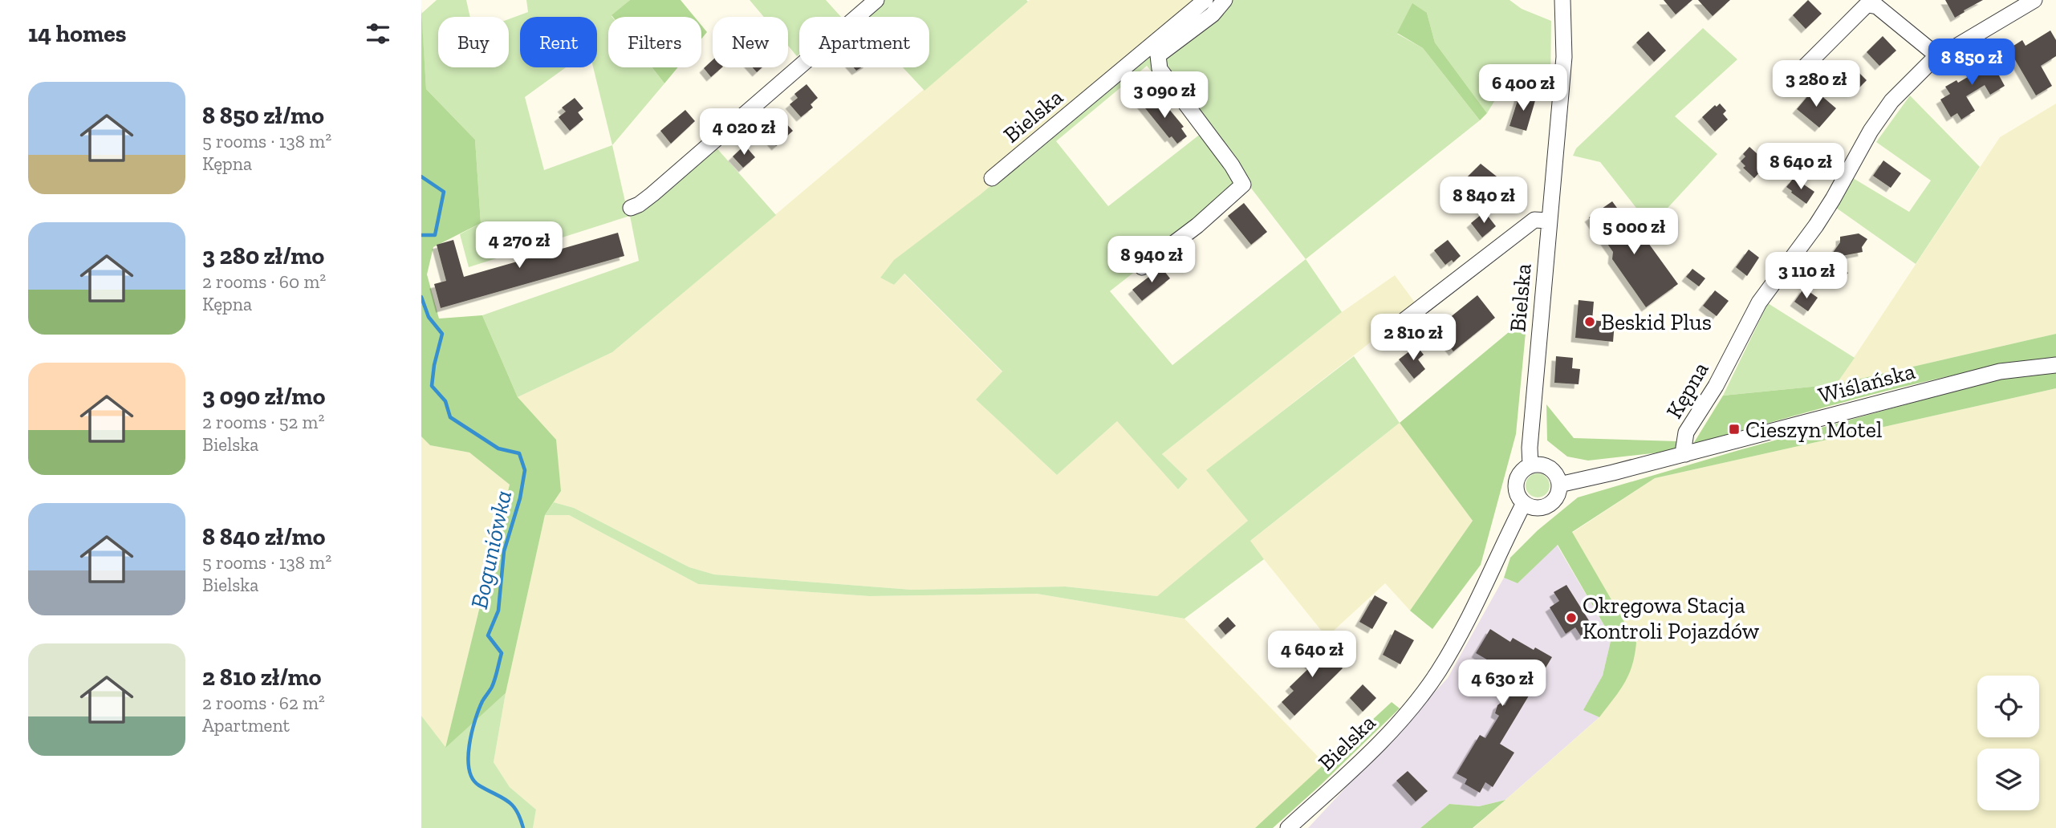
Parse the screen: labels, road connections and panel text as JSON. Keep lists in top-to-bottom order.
{
  "streets": {
    "street": ["Bielska", "Wiślańska", "Kępna"]
  },
  "crossings": [
    ["Bielska", "Wiślańska"],
    ["Wiślańska", "Kępna"]
  ],
  "water": ["Boguniówka"],
  "places": {
    "other": ["Beskid Plus", "Okręgowa Stacja Kontroli Pojazdów"],
    "transit": ["Cieszyn Motel"]
  },
  "page": {
    "heading": "14 homes",
    "chip": [
      "Buy",
      "Rent",
      "Filters",
      "New",
      "Apartment"
    ],
    "price": [
      "8 850 zł",
      "3 280 zł",
      "6 400 zł",
      "3 090 zł",
      "4 020 zł",
      "8 640 zł",
      "8 840 zł",
      "5 000 zł",
      "4 270 zł",
      "8 940 zł",
      "3 110 zł",
      "2 810 zł",
      "4 640 zł",
      "4 630 zł"
    ],
    "list": [
      {
        "name": "8 850 zł/mo",
        "note": "5 rooms · 138 m² · Kępna"
      },
      {
        "name": "3 280 zł/mo",
        "note": "2 rooms · 60 m² · Kępna"
      },
      {
        "name": "3 090 zł/mo",
        "note": "2 rooms · 52 m² · Bielska"
      },
      {
        "name": "8 840 zł/mo",
        "note": "5 rooms · 138 m² · Bielska"
      },
      {
        "name": "2 810 zł/mo",
        "note": "2 rooms · 62 m² · Apartment"
      }
    ]
  }
}
